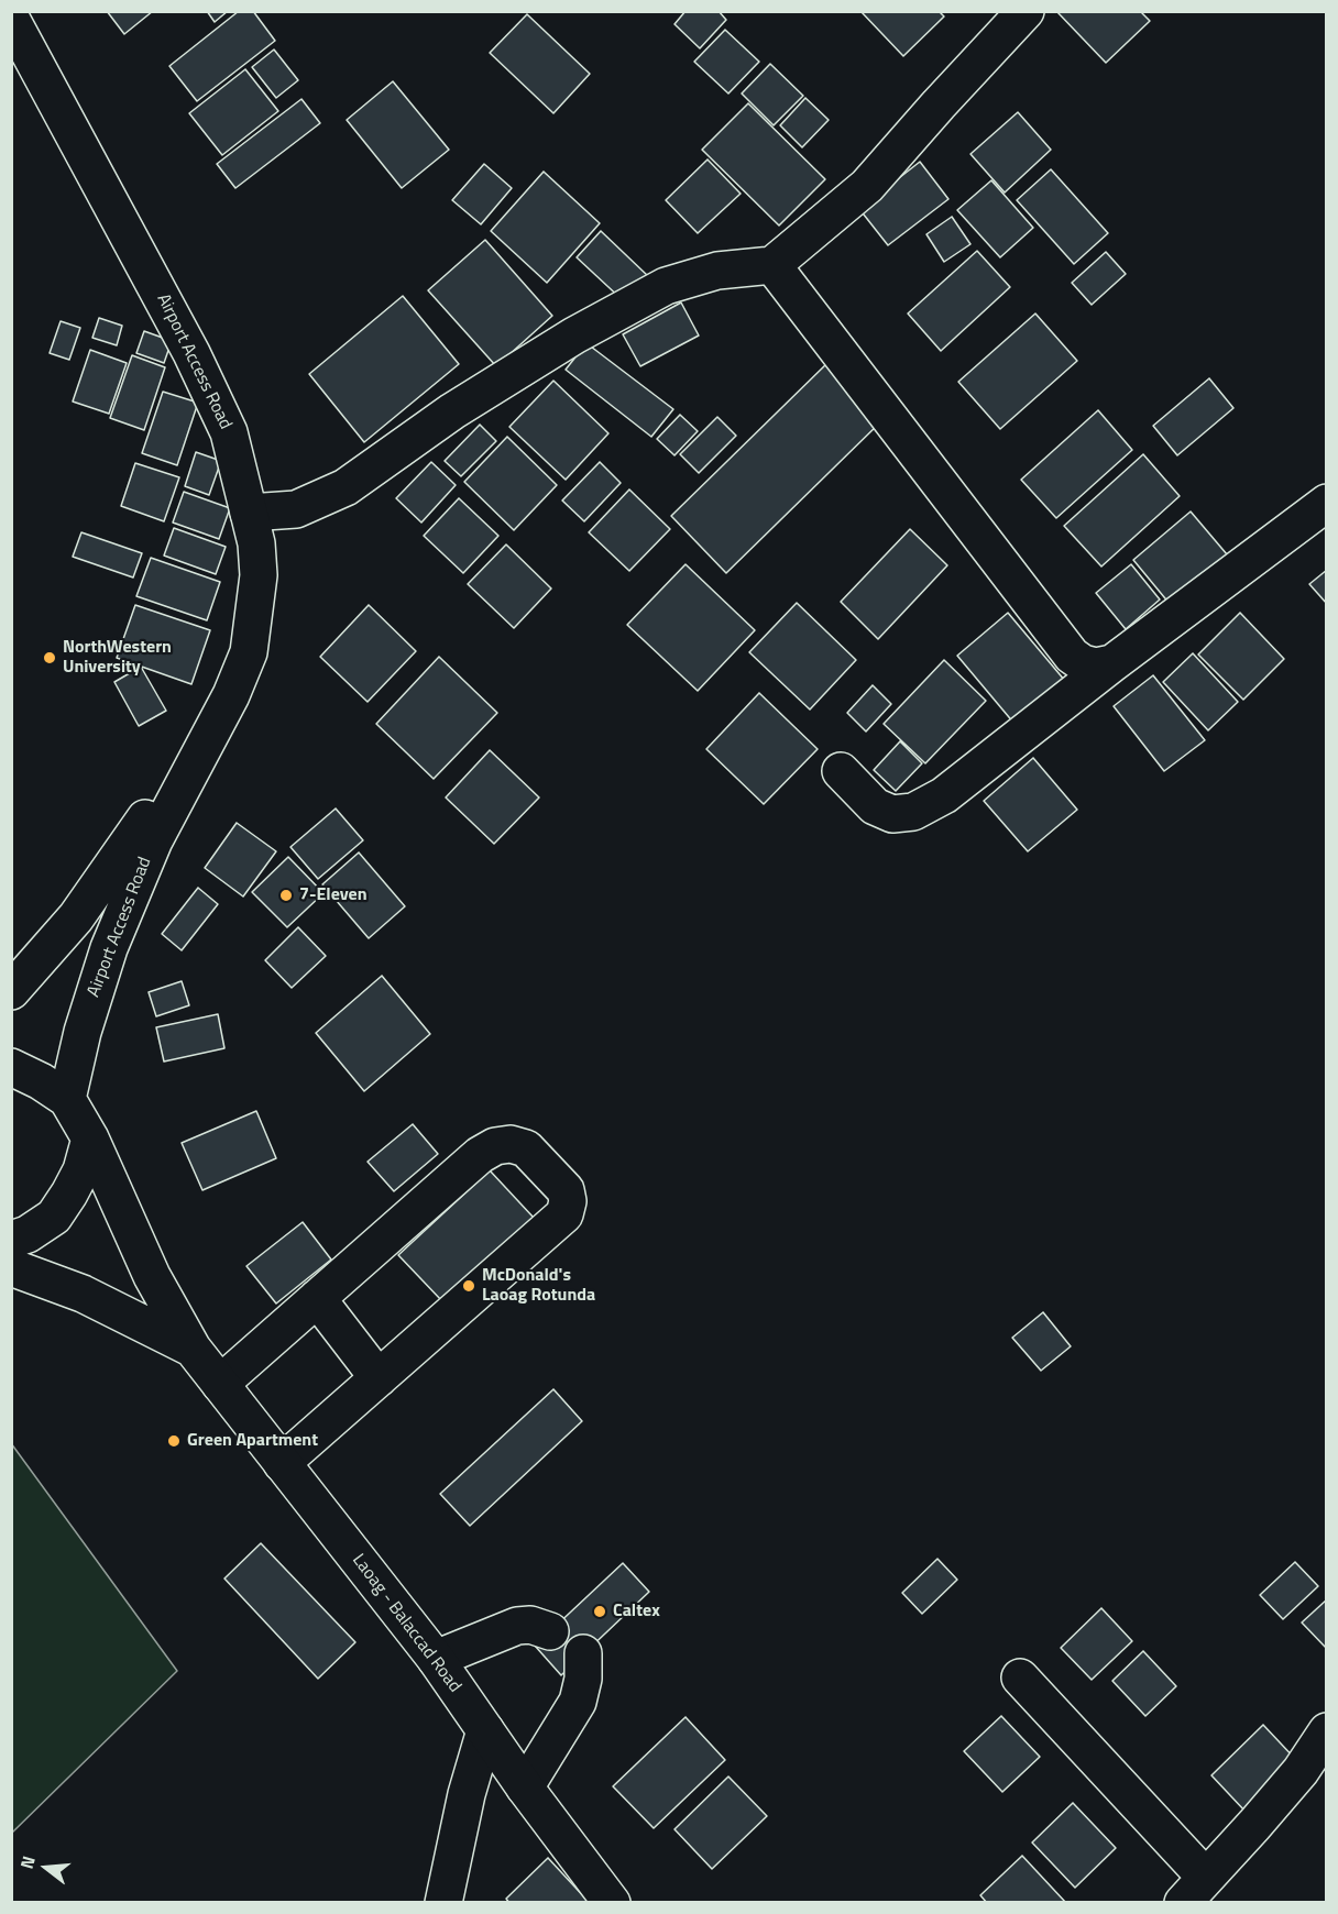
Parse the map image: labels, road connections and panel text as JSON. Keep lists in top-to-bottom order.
{
  "streets": {
    "main road": ["Airport Access Road", "Laoag - Balaccad Road"]
  },
  "crossings": [
    ["Airport Access Road", "Laoag - Balaccad Road"]
  ],
  "places": [
    "NorthWestern University",
    "7-Eleven",
    "McDonald's Laoag Rotunda",
    "Green Apartment",
    "Caltex"
  ],
  "north": "left"
}
